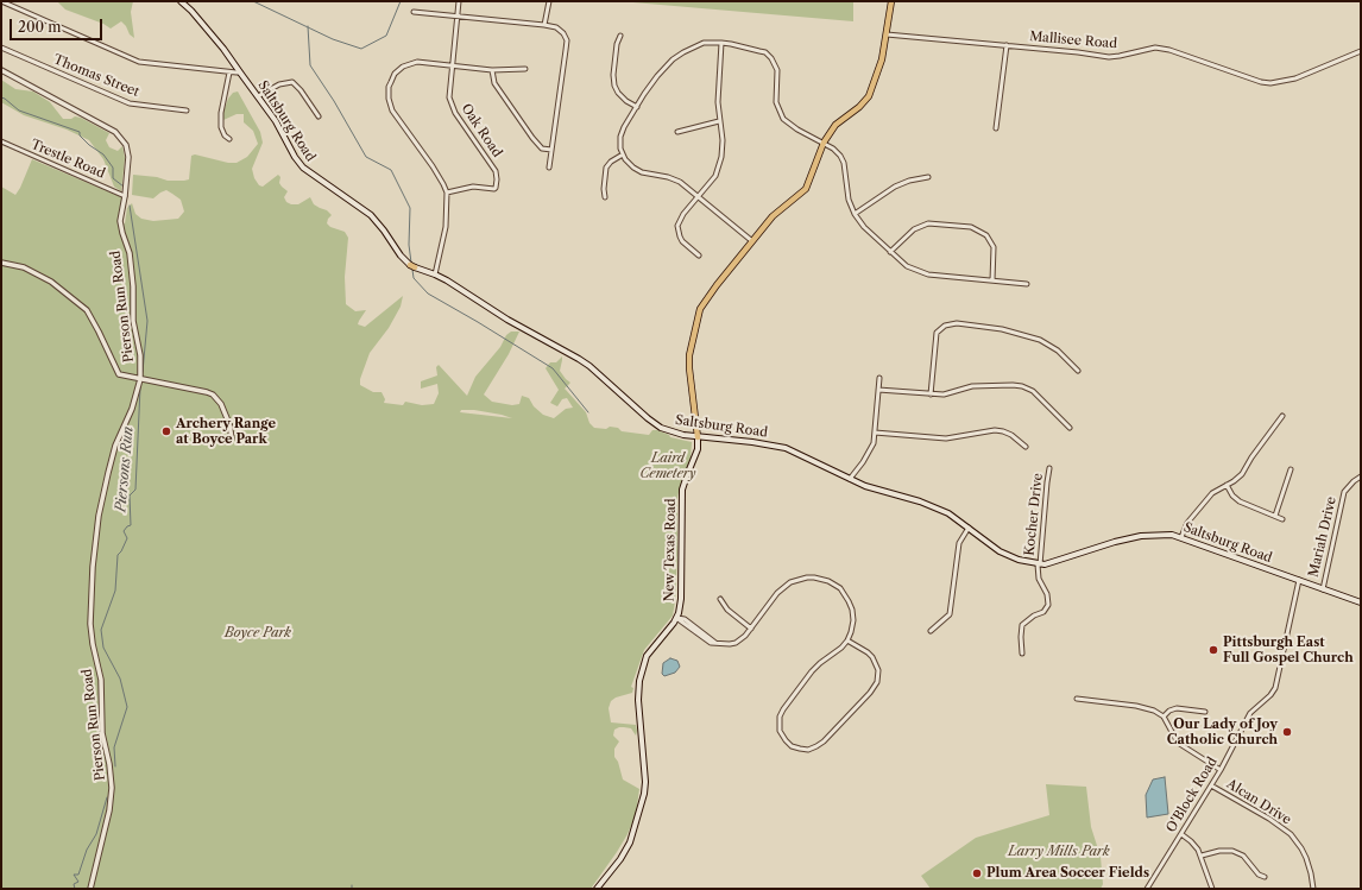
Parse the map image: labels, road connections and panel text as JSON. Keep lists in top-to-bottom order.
{
  "streets": {
    "main road": ["Saltsburg Road", "New Texas Road"],
    "street": [
      "Mallisee Road",
      "Thomas Street",
      "Oak Road",
      "Trestle Road",
      "Pierson Run Road",
      "Kocher Drive",
      "Mariah Drive",
      "O'Block Road",
      "Alcan Drive"
    ]
  },
  "crossings": [
    ["Mallisee Road", "New Texas Road"],
    ["Saltsburg Road", "Kocher Drive"],
    ["Saltsburg Road", "Mariah Drive"],
    ["Saltsburg Road", "New Texas Road"],
    ["Saltsburg Road", "O'Block Road"],
    ["Trestle Road", "Pierson Run Road"],
    ["O'Block Road", "Alcan Drive"]
  ],
  "water": ["Piersons Run"],
  "parks": ["Laird Cemetery", "Boyce Park", "Larry Mills Park"],
  "places": [
    "Archery Range at Boyce Park",
    "Pittsburgh East Full Gospel Church",
    "Our Lady of Joy Catholic Church",
    "Plum Area Soccer Fields"
  ],
  "scale_bar": "200 m"
}
